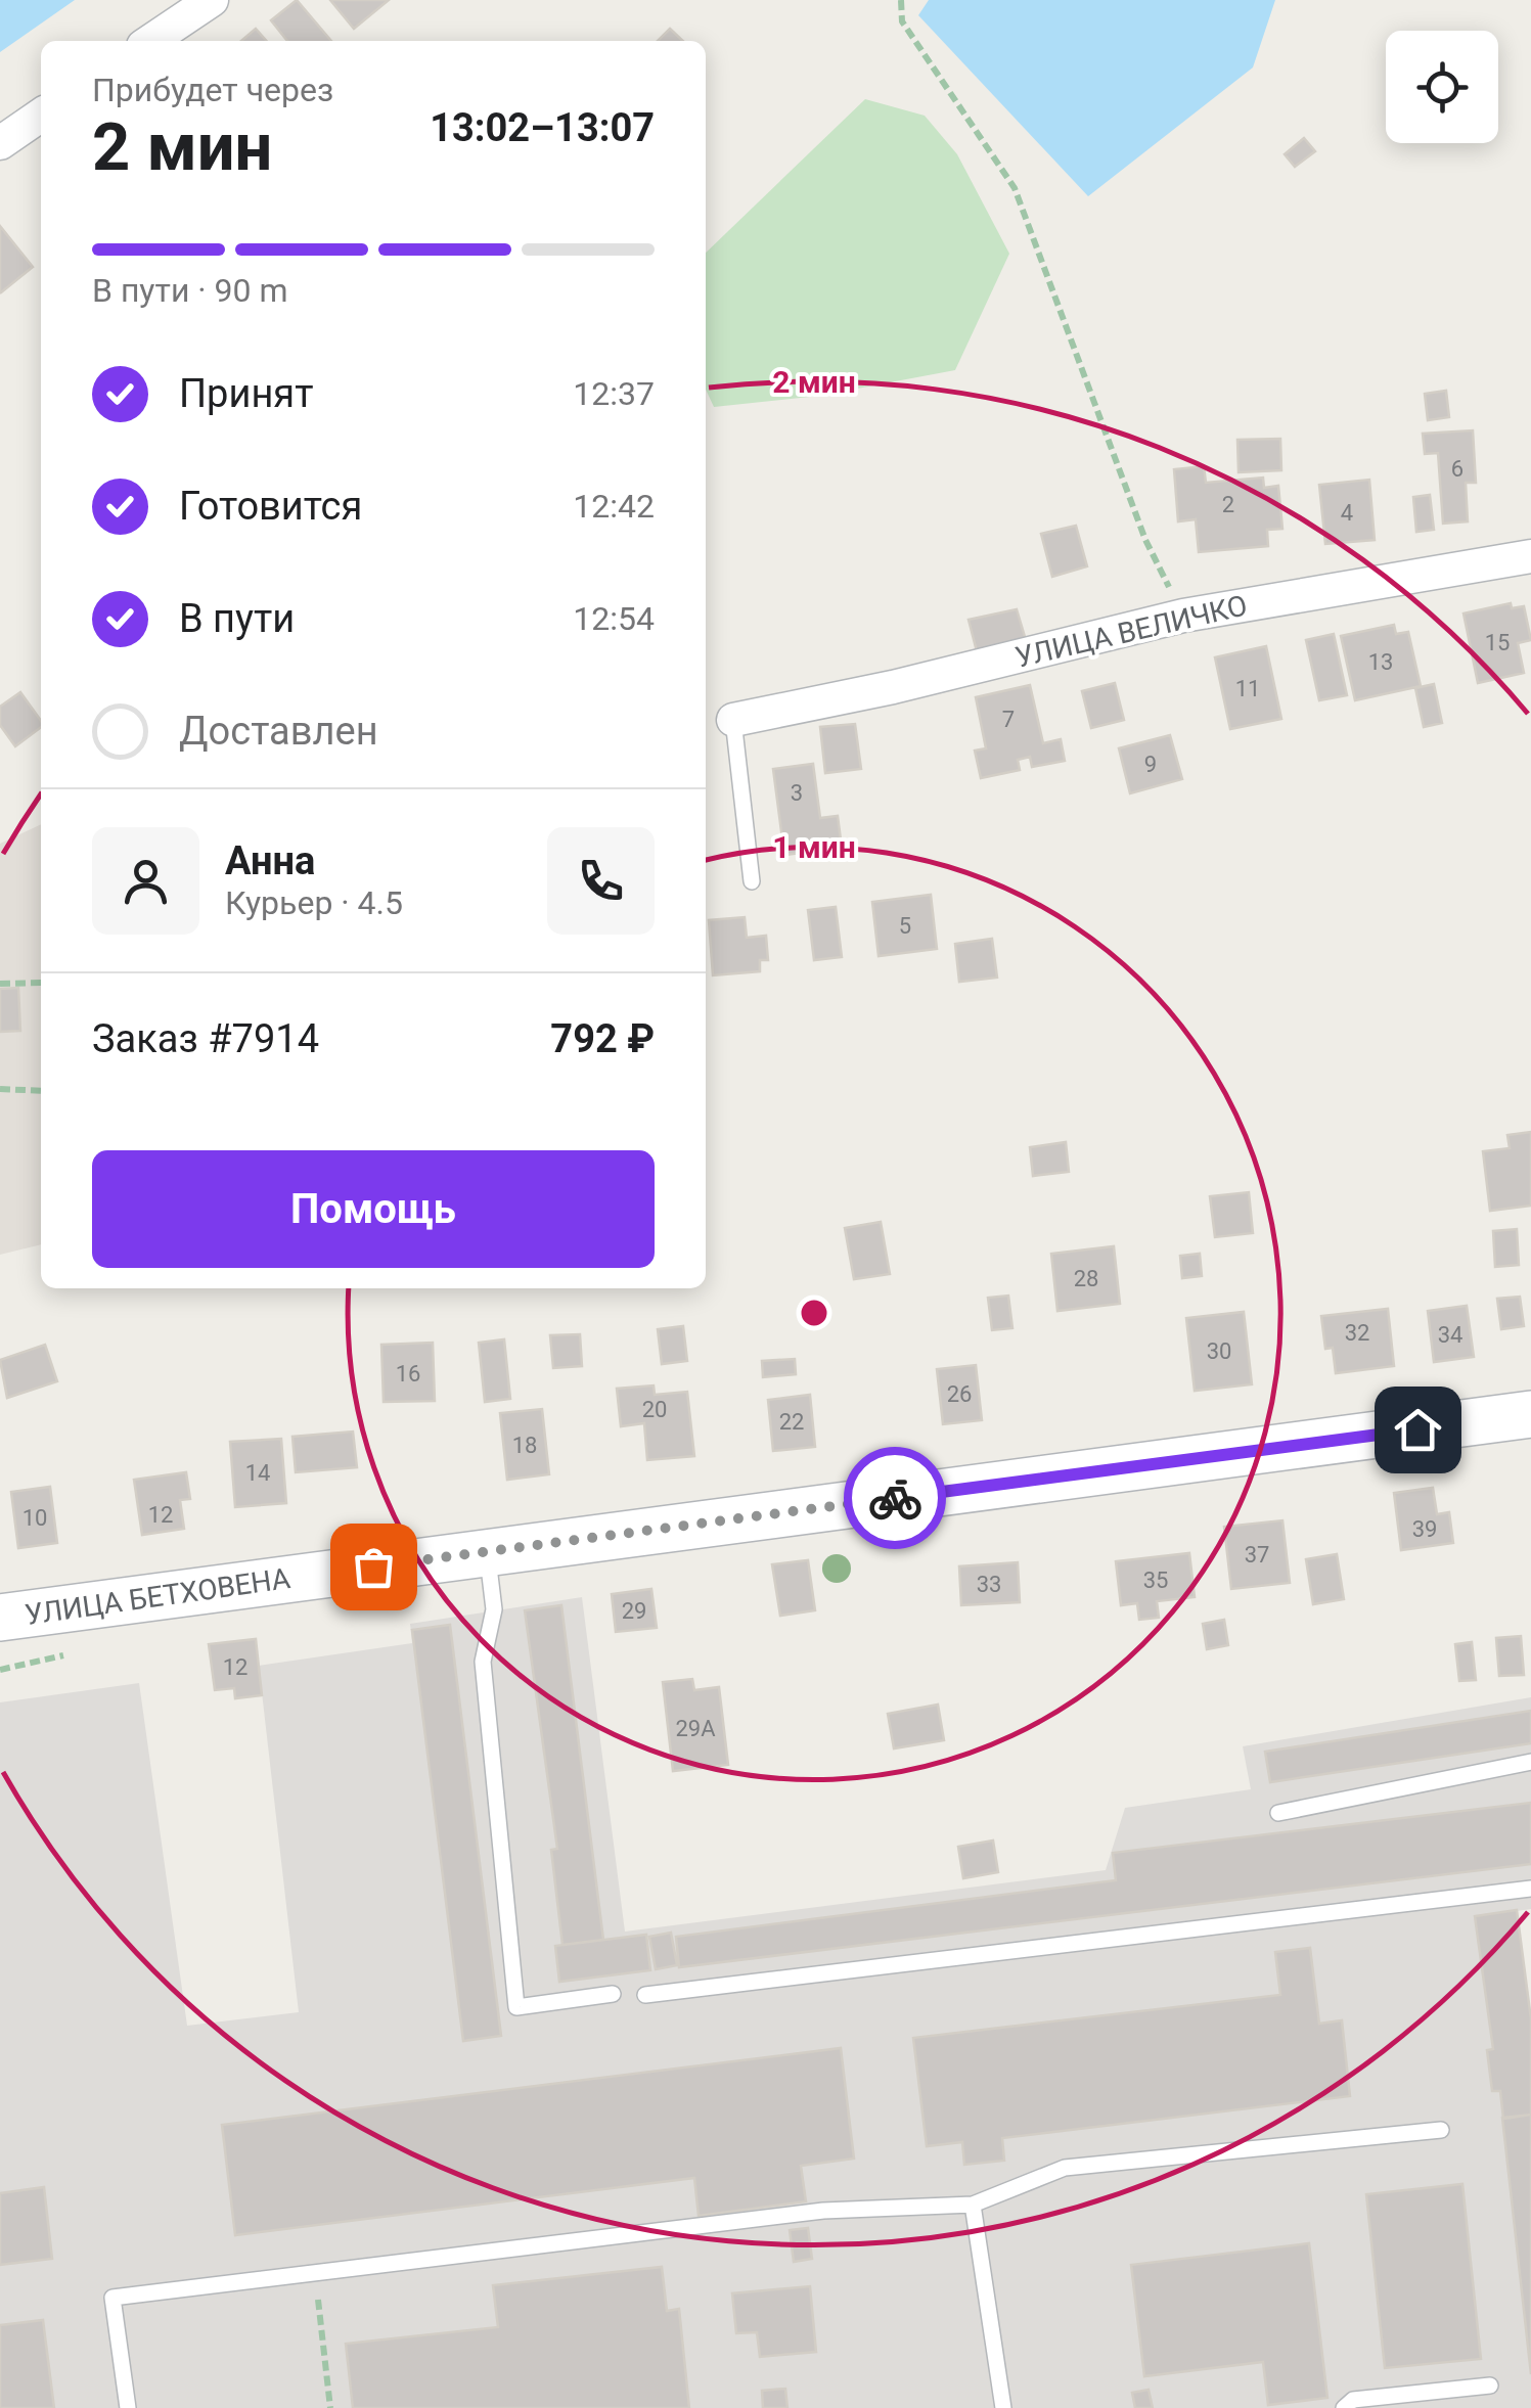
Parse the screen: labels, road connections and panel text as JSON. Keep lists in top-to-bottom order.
{
  "streets": {
    "main road": ["УЛИЦА БЕТХОВЕНА"],
    "street": ["УЛИЦА ВЕЛИЧКО"]
  },
  "house_numbers": [
    "6",
    "2",
    "4",
    "15",
    "13",
    "11",
    "7",
    "9",
    "3",
    "5",
    "28",
    "32",
    "34",
    "30",
    "16",
    "26",
    "20",
    "22",
    "18",
    "14",
    "12",
    "10",
    "39",
    "37",
    "35",
    "33",
    "29",
    "12",
    "29А"
  ],
  "page": {
    "heading": ["2 мин", "Прибудет через", "13:02–13:07"],
    "panel": [
      "Анна",
      "Курьер · 4.5",
      "Заказ #7914",
      "792 ₽"
    ],
    "bar": "В пути · 90 m",
    "list": [
      ["Принят", "12:37"],
      ["Готовится", "12:42"],
      ["В пути", "12:54"],
      "Доставлен"
    ],
    "buttons": "Помощь"
  },
  "rings": ["2 мин", "1 мин"]
}
